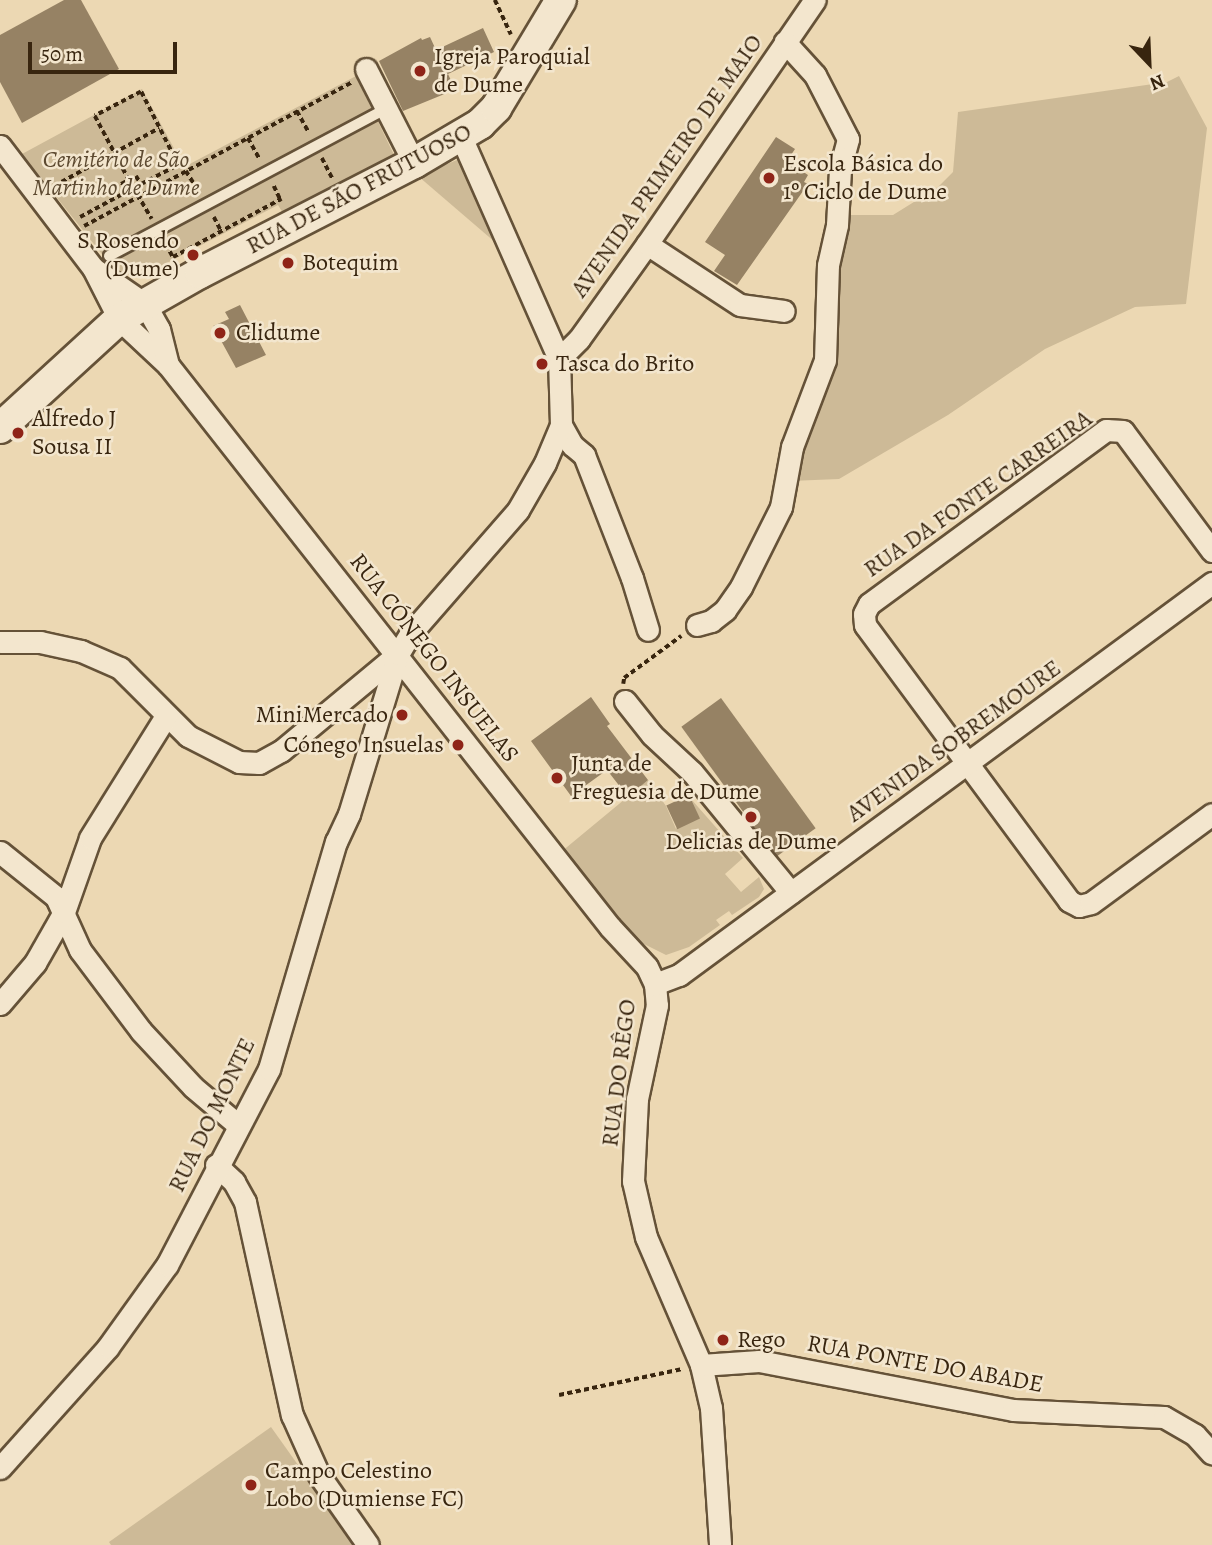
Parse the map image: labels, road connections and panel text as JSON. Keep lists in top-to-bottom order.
{
  "streets": {
    "street": [
      "AVENIDA PRIMEIRO DE MAIO",
      "RUA DE SÃO FRUTUOSO",
      "RUA DA FONTE CARREIRA",
      "RUA CÓNEGO INSUELAS",
      "AVENIDA SOBREMOURE",
      "RUA DO RÊGO",
      "RUA DO MONTE",
      "RUA PONTE DO ABADE"
    ]
  },
  "crossings": [
    ["RUA DE SÃO FRUTUOSO", "RUA CÓNEGO INSUELAS"],
    ["RUA DA FONTE CARREIRA", "AVENIDA SOBREMOURE"],
    ["RUA CÓNEGO INSUELAS", "AVENIDA SOBREMOURE"],
    ["RUA CÓNEGO INSUELAS", "RUA DO RÊGO"],
    ["RUA CÓNEGO INSUELAS", "RUA DO MONTE"],
    ["AVENIDA SOBREMOURE", "RUA DO RÊGO"],
    ["RUA DO RÊGO", "RUA PONTE DO ABADE"]
  ],
  "parks": ["Cemitério de São Martinho de Dume"],
  "places": [
    "Igreja Paroquial de Dume",
    "Escola Básica do 1º Ciclo de Dume",
    "S Rosendo (Dume)",
    "Botequim",
    "Clidume",
    "Tasca do Brito",
    "Alfredo J Sousa II",
    "MiniMercado",
    "Cónego Insuelas",
    "Junta de Freguesia de Dume",
    "Delicias de Dume",
    "Rego",
    "Campo Celestino Lobo (Dumiense FC)"
  ],
  "scale_bar": "50 m",
  "north": "bottom right"
}
